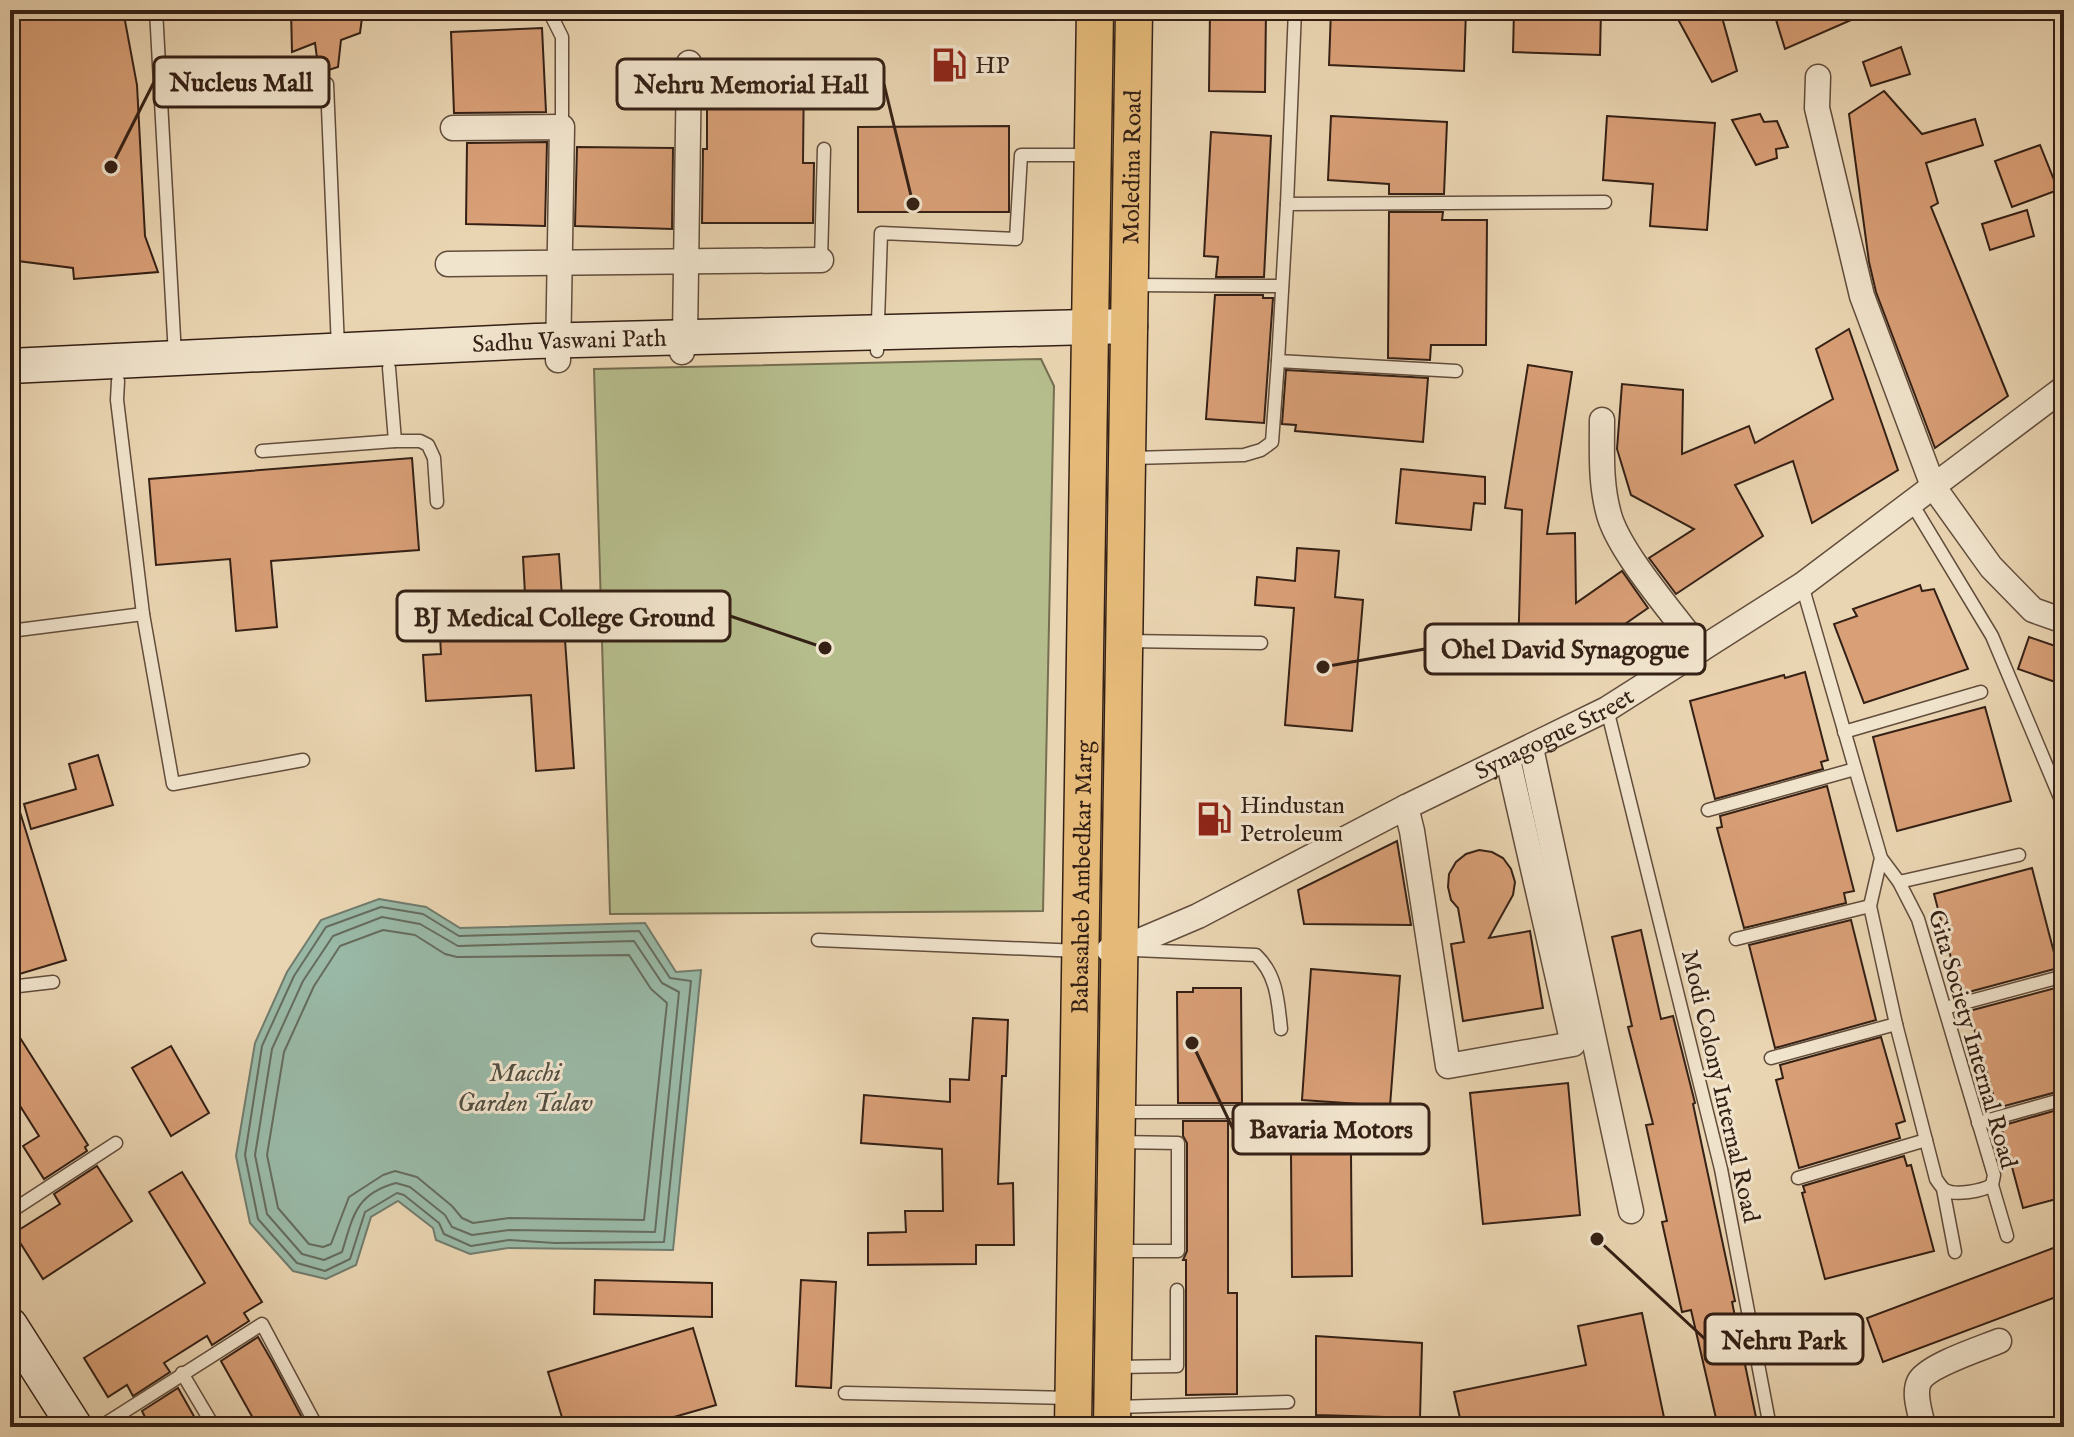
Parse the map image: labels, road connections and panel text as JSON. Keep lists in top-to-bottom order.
{
  "streets": {
    "main road": ["Moledina Road", "Sadhu Vaswani Path", "Babasaheb Ambedkar Marg"],
    "street": ["Synagogue Street"],
    "lane": ["Gita Society Internal Road", "Modi Colony Internal Road"]
  },
  "crossings": [
    ["Moledina Road", "Sadhu Vaswani Path"],
    ["Moledina Road", "Babasaheb Ambedkar Marg"],
    ["Sadhu Vaswani Path", "Babasaheb Ambedkar Marg"],
    ["Synagogue Street", "Babasaheb Ambedkar Marg"],
    ["Synagogue Street", "Gita Society Internal Road"],
    ["Synagogue Street", "Modi Colony Internal Road"]
  ],
  "water": ["Macchi Garden Talav"],
  "places": {
    "fuel station": ["HP", "Hindustan Petroleum"],
    "other": [
      "Nucleus Mall",
      "Nehru Memorial Hall",
      "BJ Medical College Ground",
      "Ohel David Synagogue",
      "Bavaria Motors",
      "Nehru Park"
    ]
  }
}
